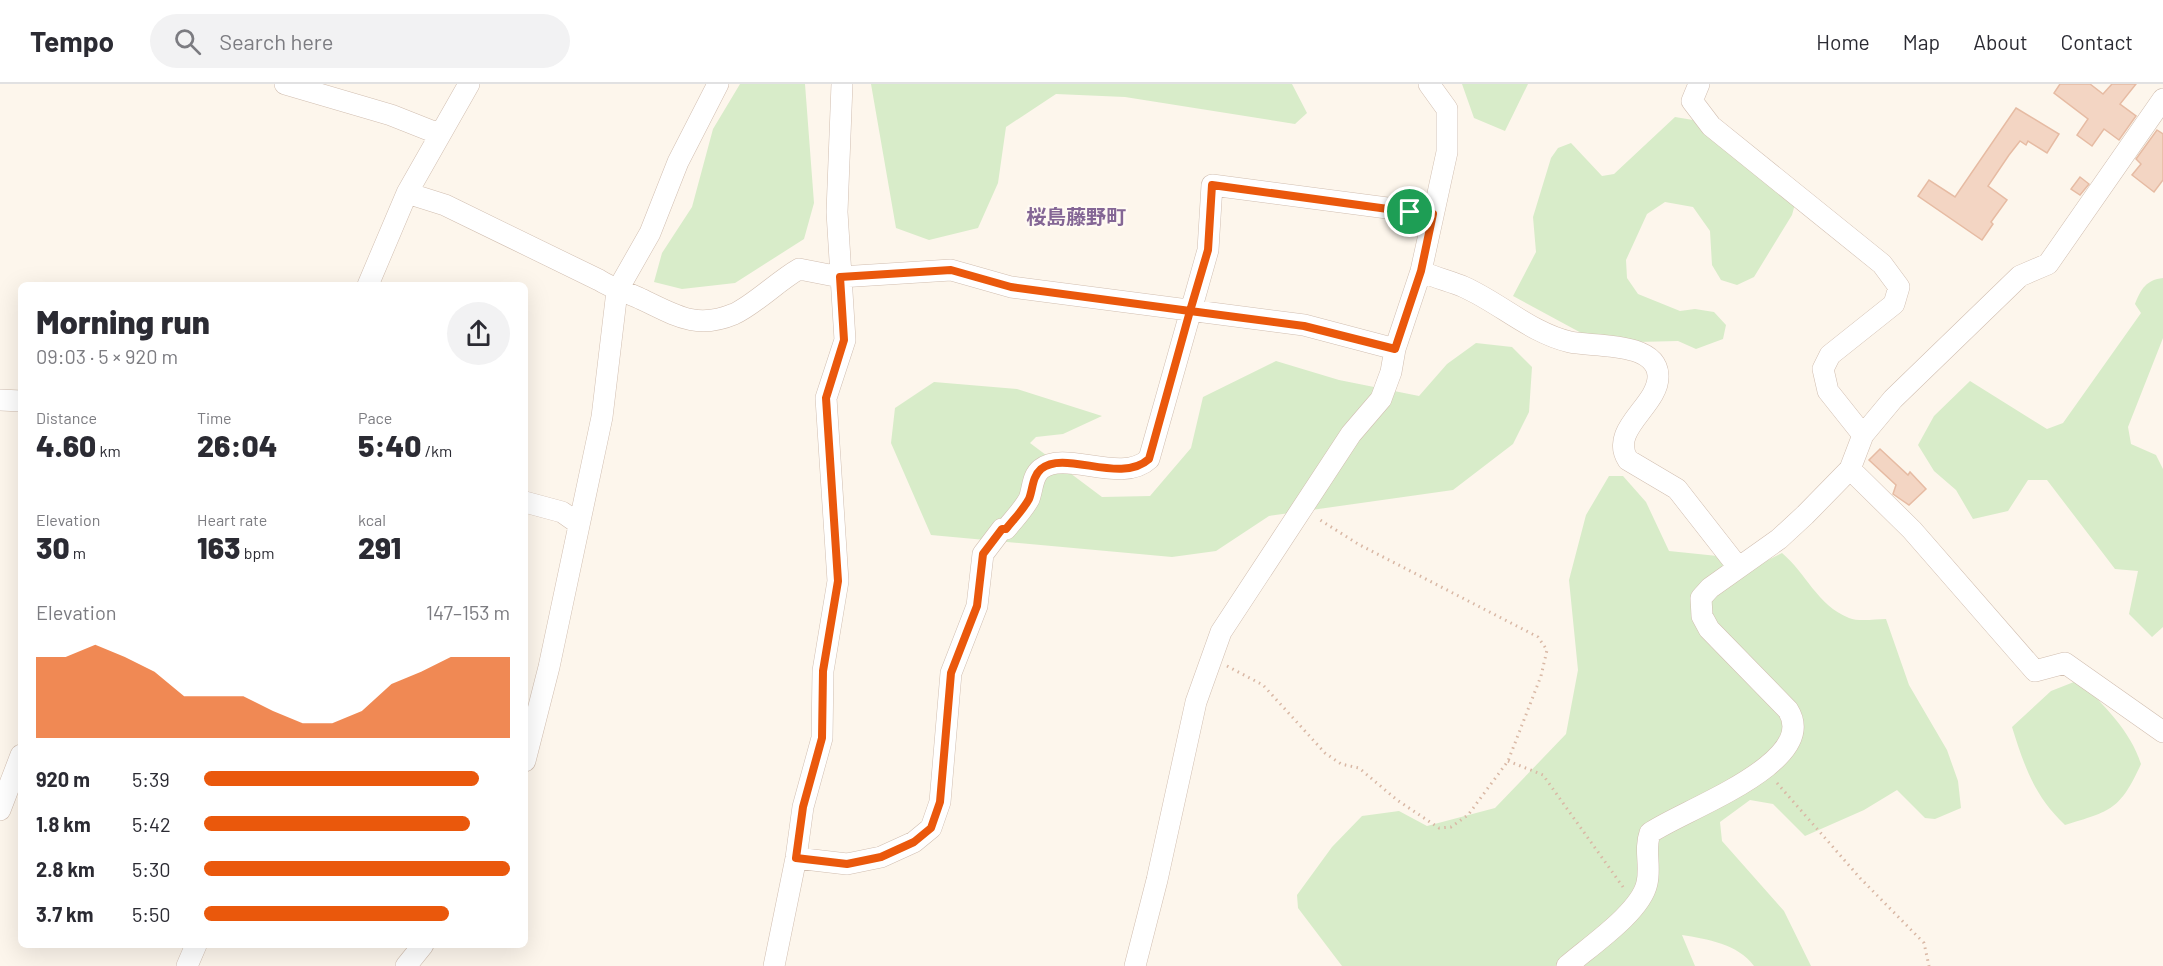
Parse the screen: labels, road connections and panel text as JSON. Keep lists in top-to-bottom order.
{
  "districts": ["桜島藤野町"],
  "page": {
    "header": "Tempo",
    "search": "Search here",
    "nav": [
      "Home",
      "Map",
      "About",
      "Contact"
    ],
    "heading": ["Morning run", "09:03 · 5 × 920 m"],
    "stats": [
      ["Distance", "4.60 km"],
      ["Time", "26:04"],
      ["Pace", "5:40 /km"],
      ["Elevation", "30 m"],
      ["Heart rate", "163 bpm"],
      ["kcal", "291"]
    ],
    "chart": ["Elevation", "147–153 m"],
    "list": [
      {
        "name": "920 m",
        "note": "5:39"
      },
      {
        "name": "1.8 km",
        "note": "5:42"
      },
      {
        "name": "2.8 km",
        "note": "5:30"
      },
      {
        "name": "3.7 km",
        "note": "5:50"
      }
    ]
  }
}
